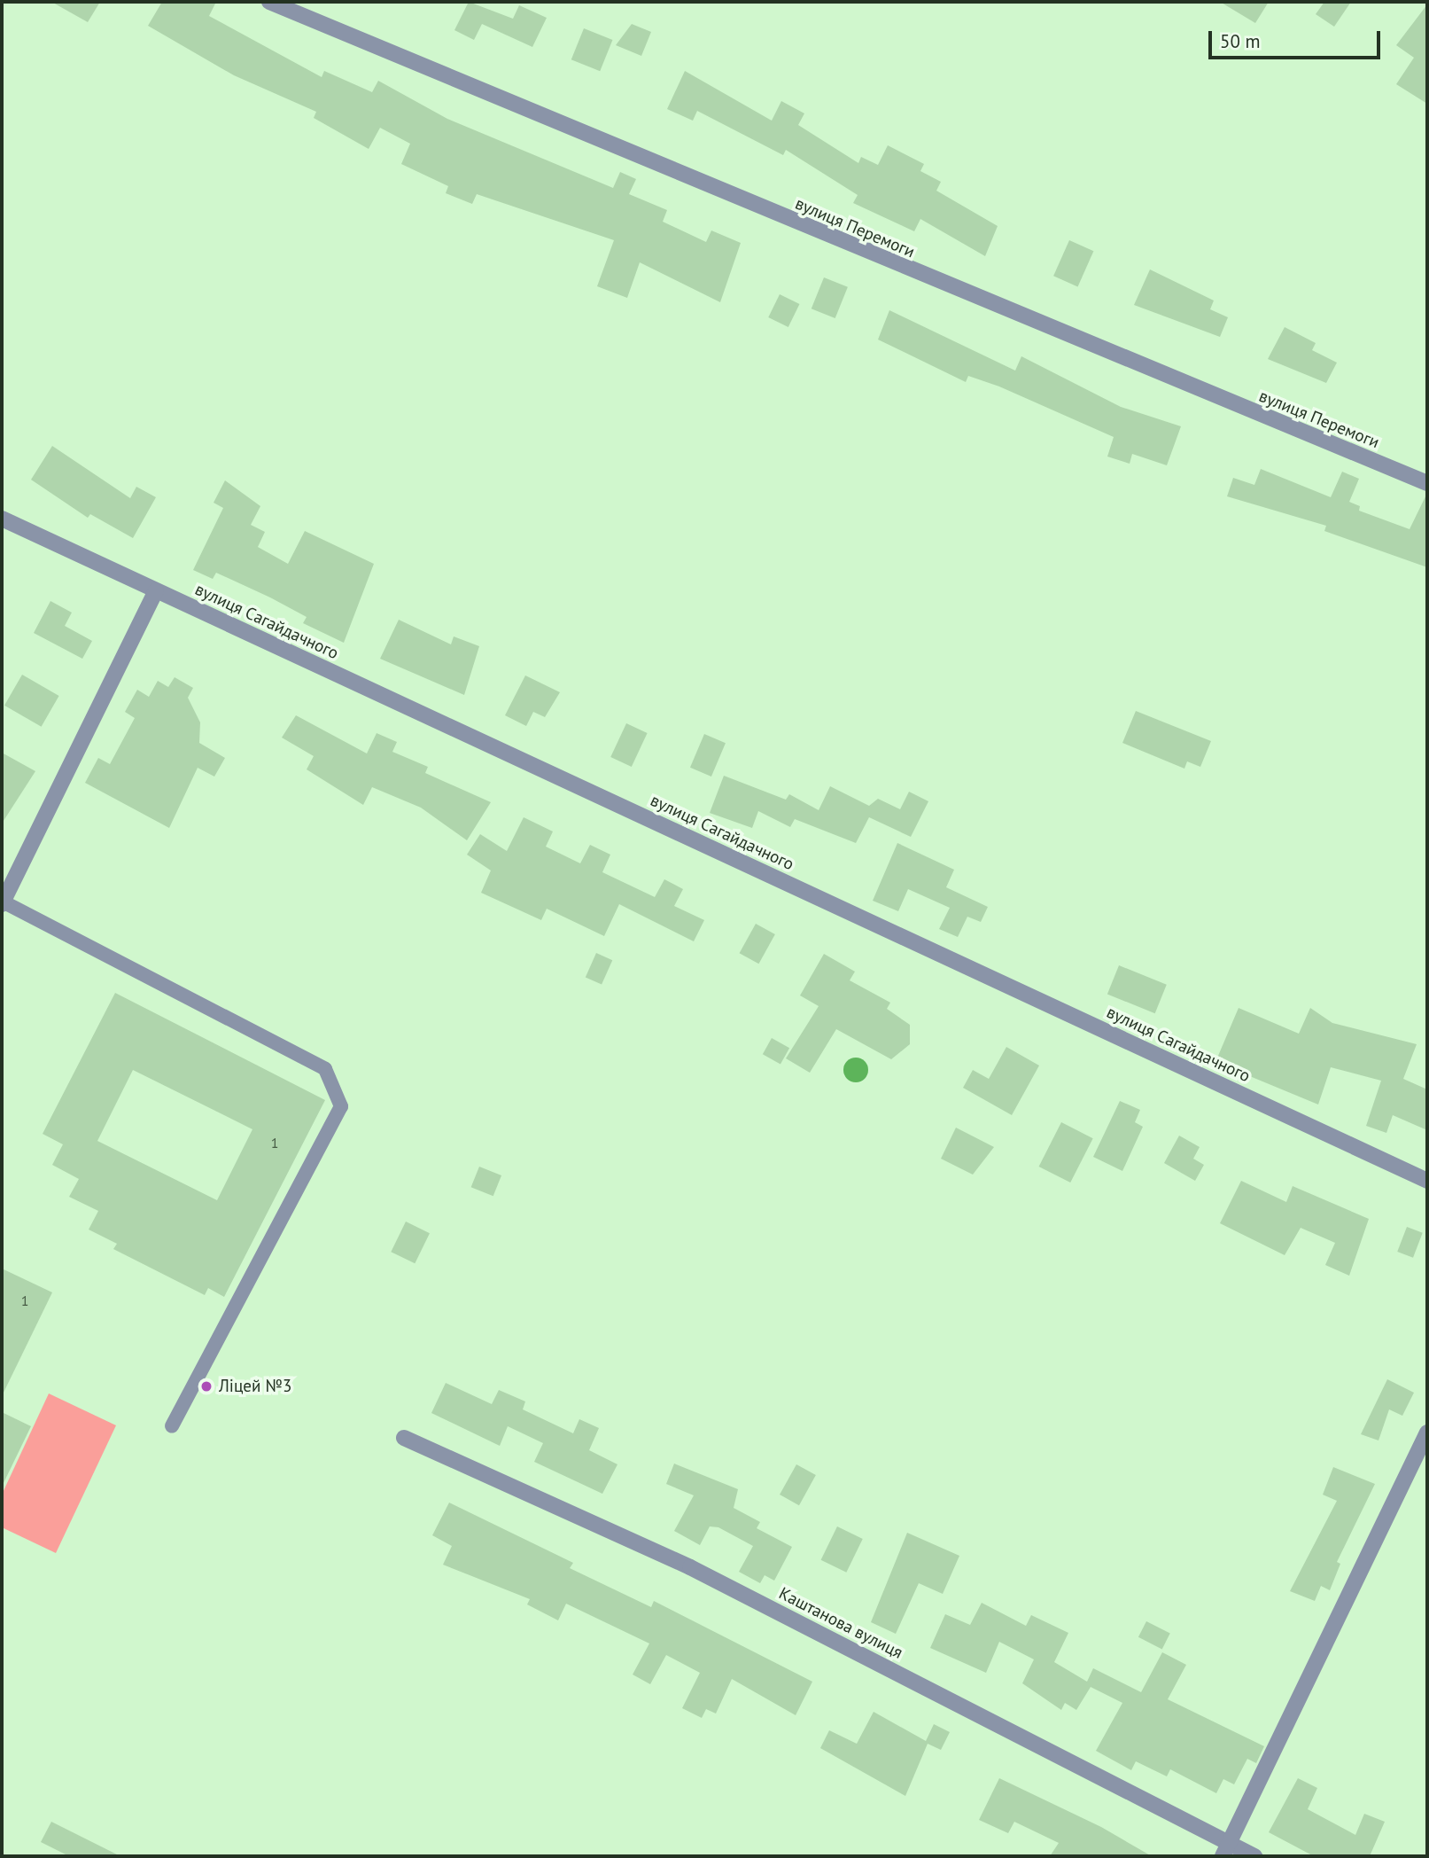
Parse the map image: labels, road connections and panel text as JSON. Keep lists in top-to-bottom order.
{
  "streets": {
    "street": ["вулиця Перемоги", "вулиця Сагайдачного", "Каштанова вулиця"]
  },
  "places": ["Ліцей №3"],
  "house_numbers": ["1", "1"],
  "scale_bar": "50 m"
}
